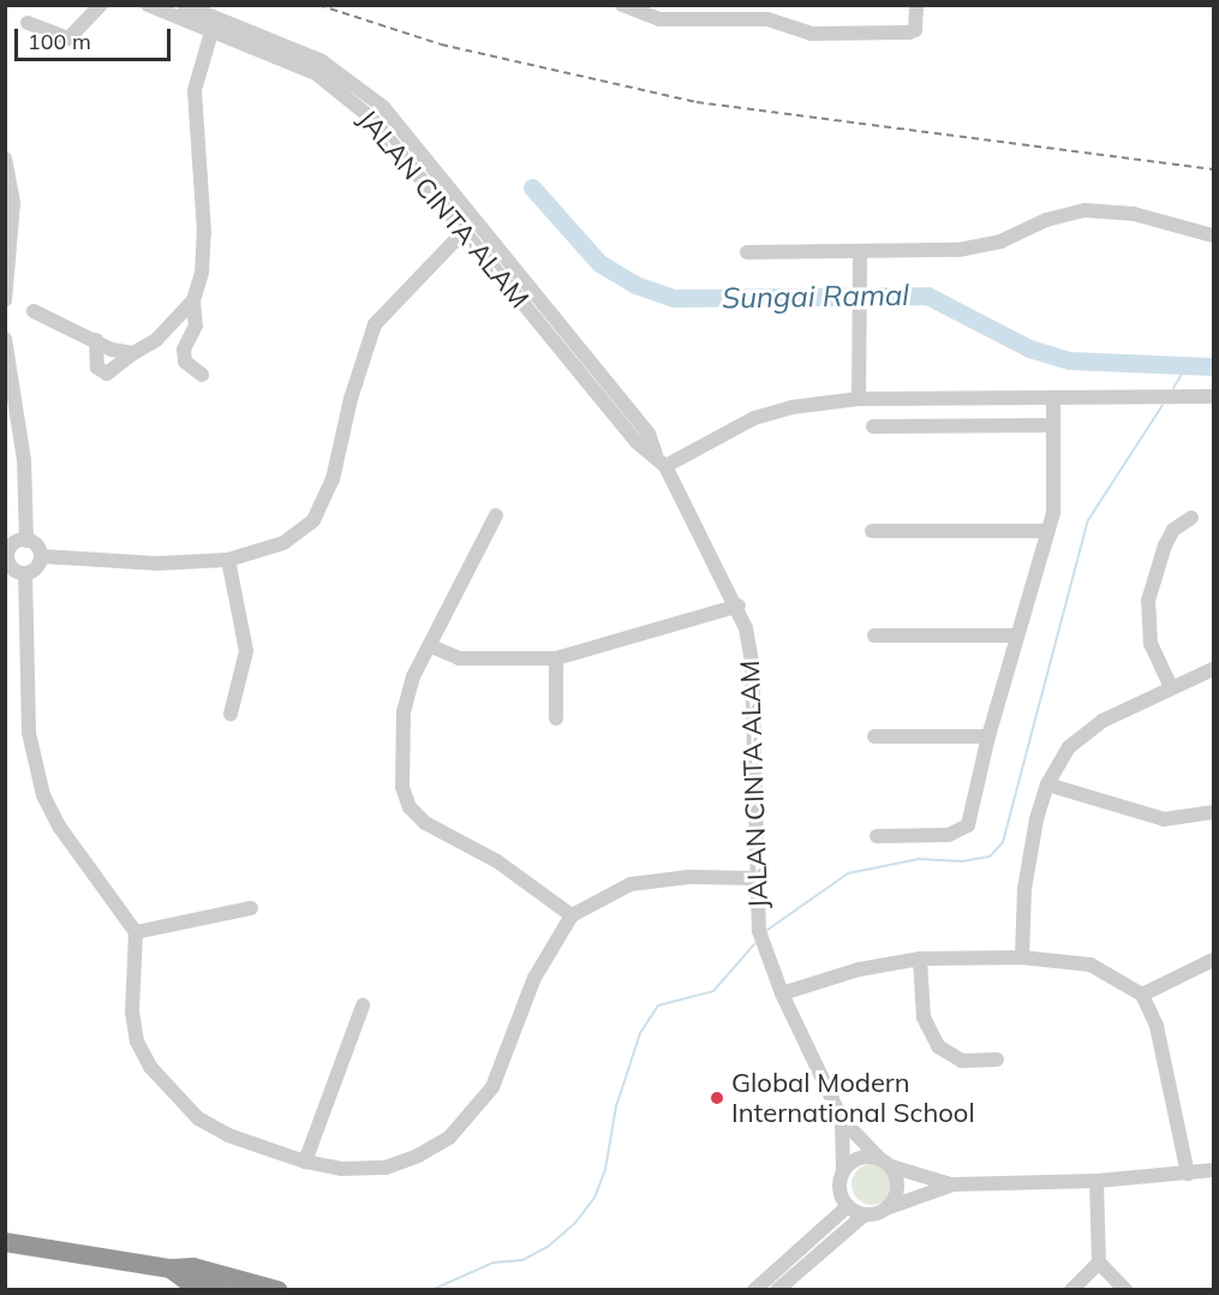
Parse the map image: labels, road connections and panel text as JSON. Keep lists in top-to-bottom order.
{
  "streets": {
    "street": ["JALAN CINTA ALAM"]
  },
  "water": ["Sungai Ramal"],
  "places": ["Global Modern International School"],
  "scale_bar": "100 m"
}
